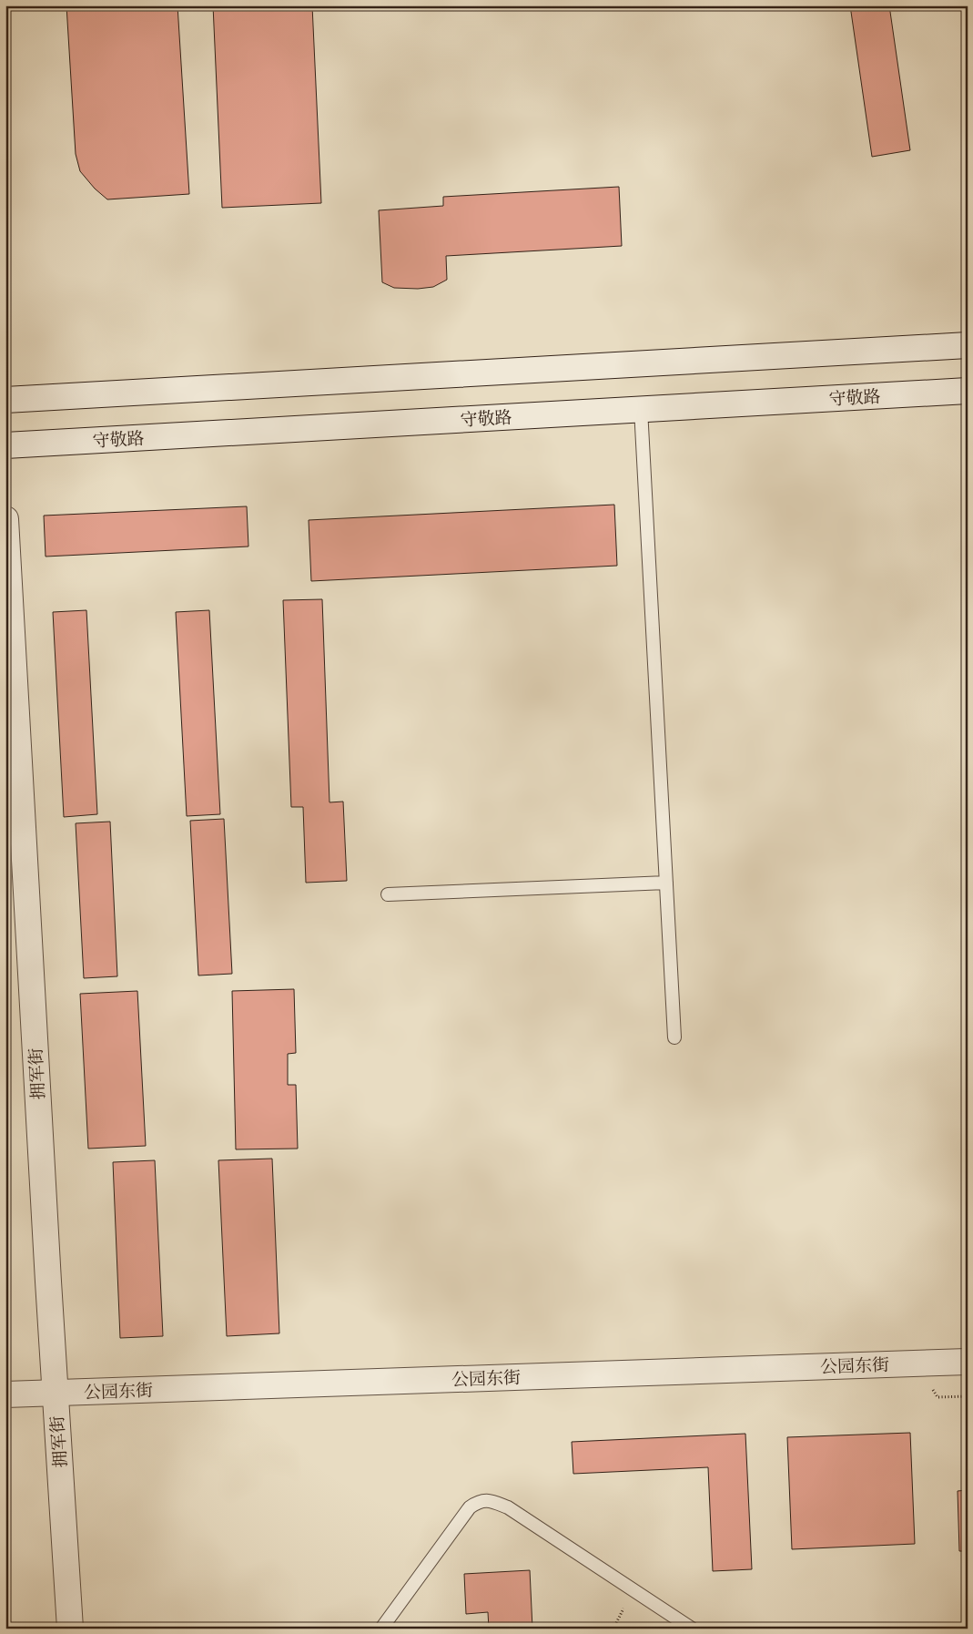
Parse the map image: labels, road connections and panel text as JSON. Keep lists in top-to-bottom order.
{
  "streets": {
    "street": ["守敬路", "拥军街", "公园东街"]
  },
  "crossings": [
    ["拥军街", "公园东街"]
  ]
}
